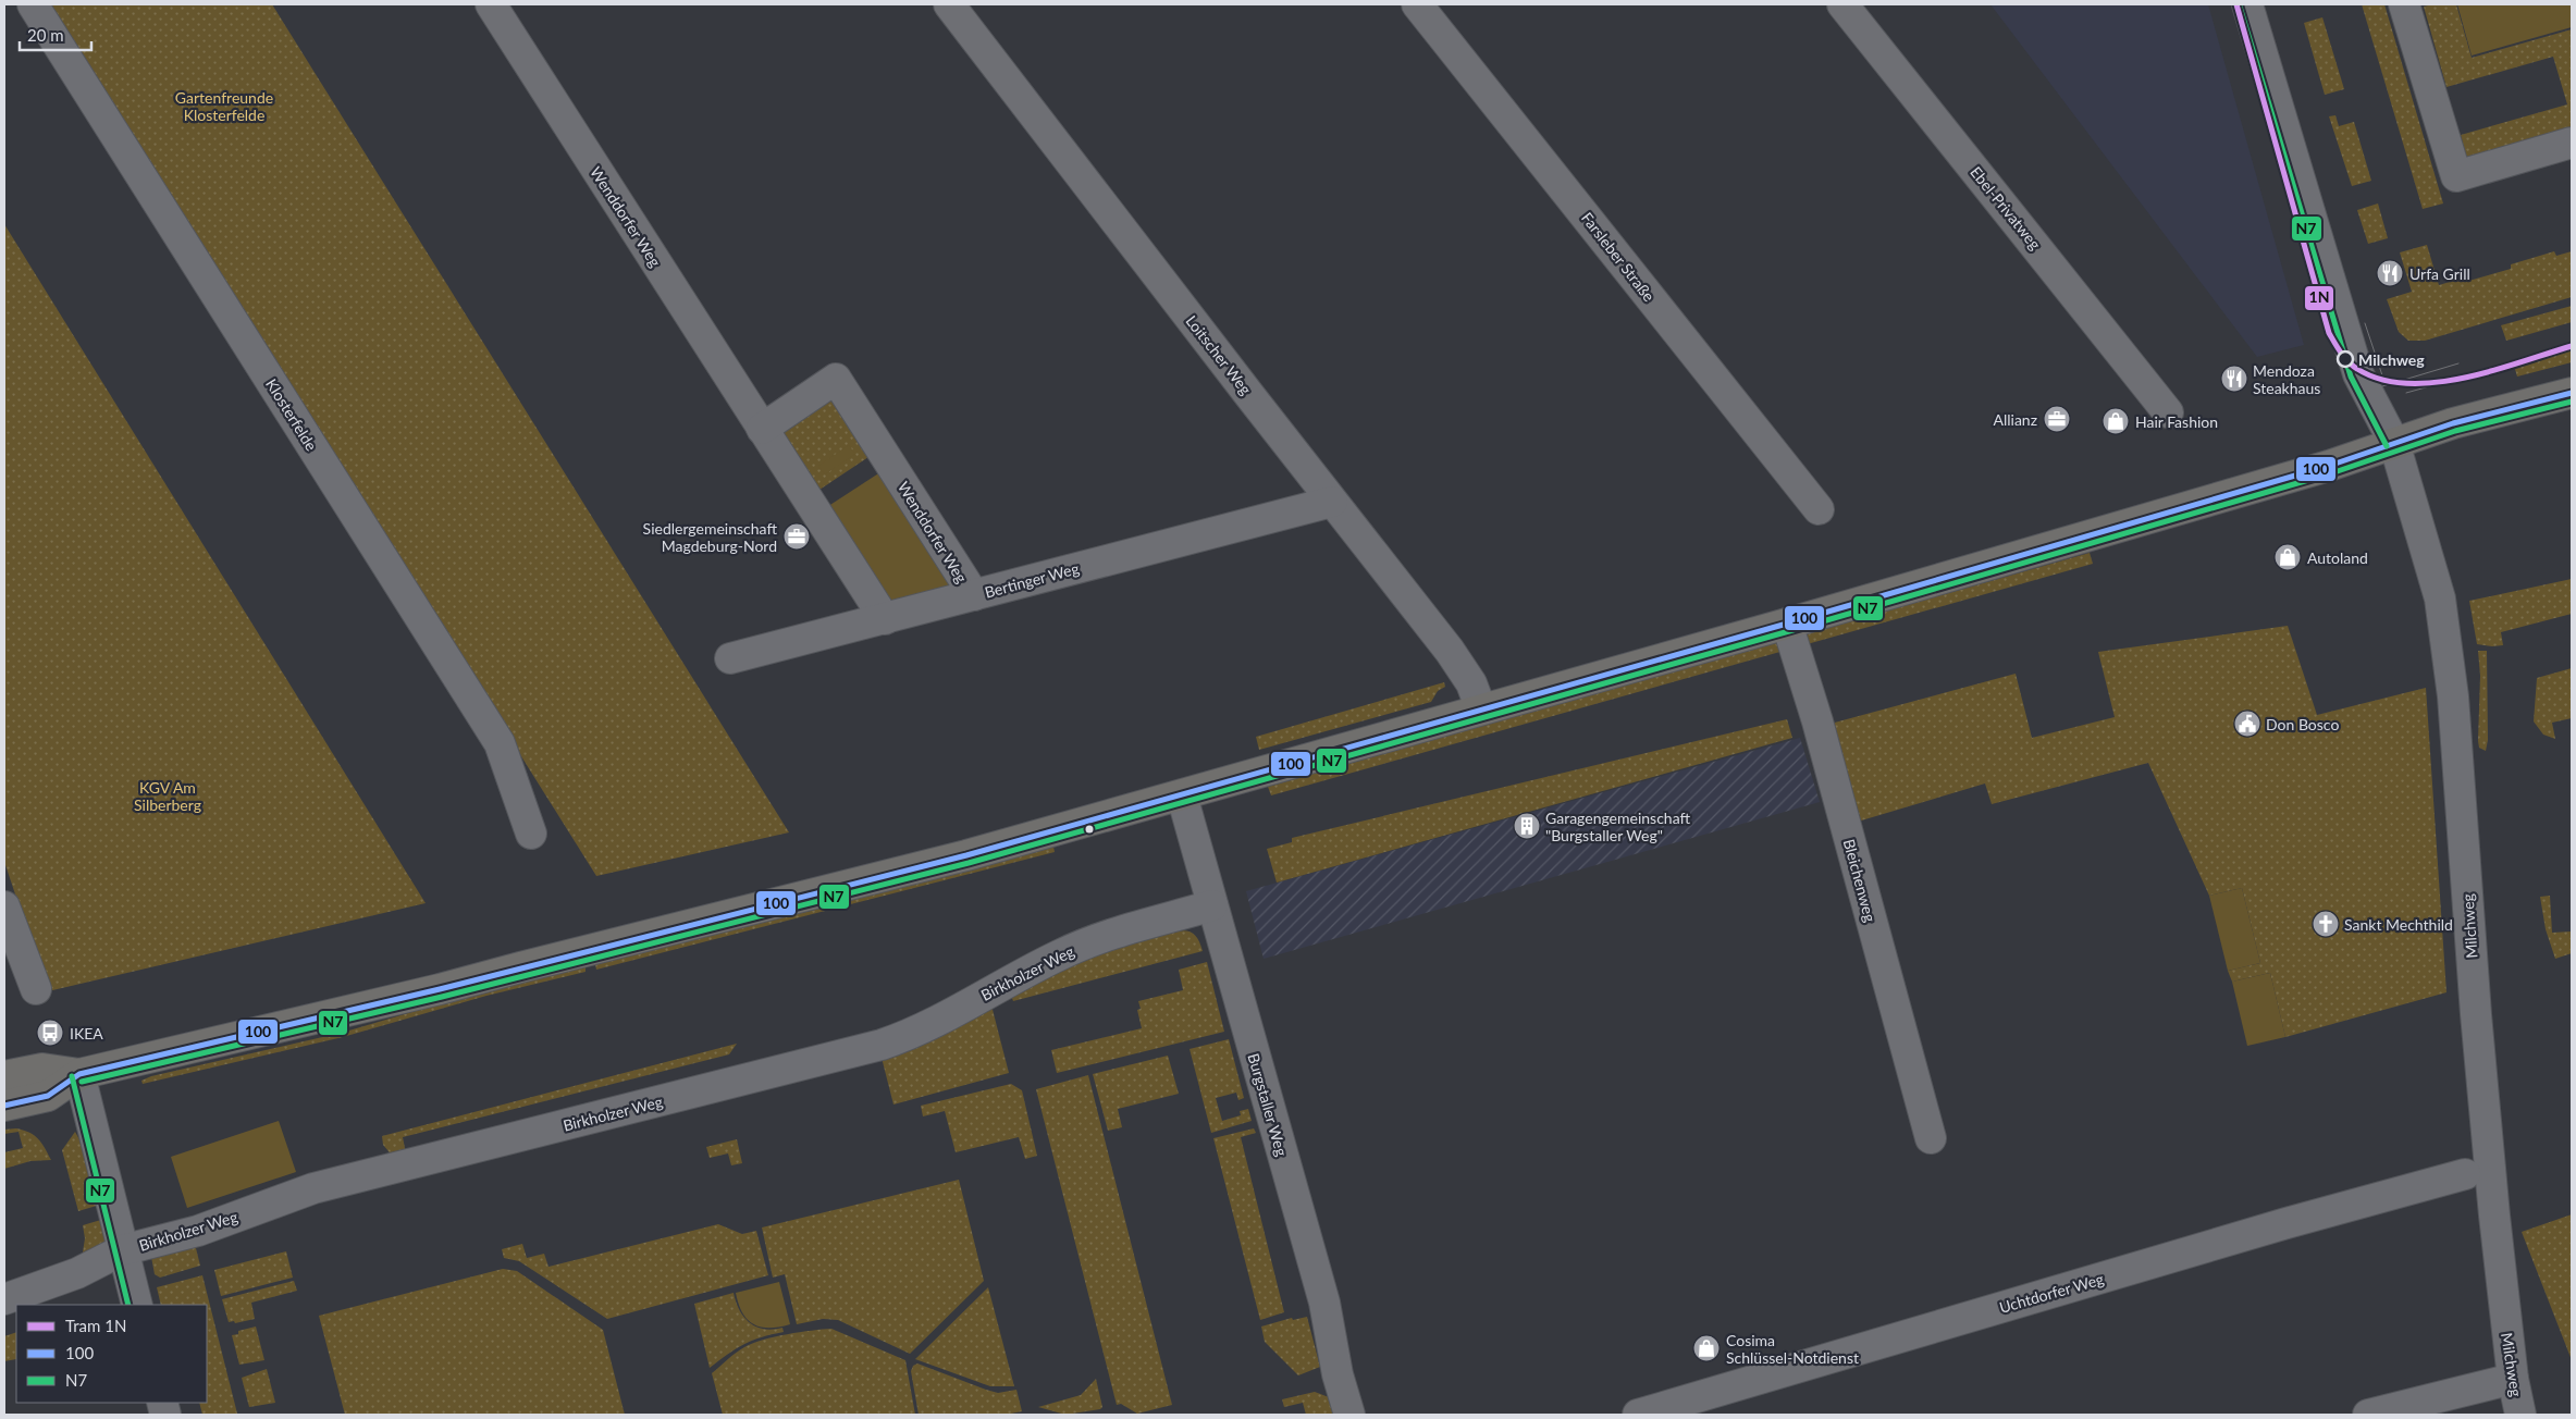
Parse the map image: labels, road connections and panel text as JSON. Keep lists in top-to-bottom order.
{
  "streets": {
    "street": [
      "Ebel-Privatweg",
      "Wenddorfer Weg",
      "Farsleber Straße",
      "Loitscher Weg",
      "Klosterfelde",
      "Bertinger Weg",
      "Bleichenweg",
      "Milchweg",
      "Birkholzer Weg",
      "Burgstaller Weg",
      "Uchtdorfer Weg"
    ]
  },
  "crossings": [
    ["Wenddorfer Weg", "Bertinger Weg"],
    ["Loitscher Weg", "Bertinger Weg"],
    ["Birkholzer Weg", "Burgstaller Weg"]
  ],
  "parks": ["Gartenfreunde Klosterfelde", "KGV Am Silberberg"],
  "places": {
    "restaurant": ["Urfa Grill", "Mendoza Steakhaus"],
    "other": ["Milchweg"],
    "office": ["Allianz", "Siedlergemeinschaft Magdeburg-Nord"],
    "shop": ["Hair Fashion", "Autoland", "Cosima Schlüssel-Notdienst"],
    "public building": ["Don Bosco"],
    "building": ["Garagengemeinschaft \"Burgstaller Weg\""],
    "church": ["Sankt Mechthild"],
    "bus stop": ["IKEA"]
  },
  "lines": ["tram line 1N", "transit line N7", "transit line 100"],
  "legend": ["Tram 1N", "100", "N7"],
  "scale_bar": "20 m"
}
